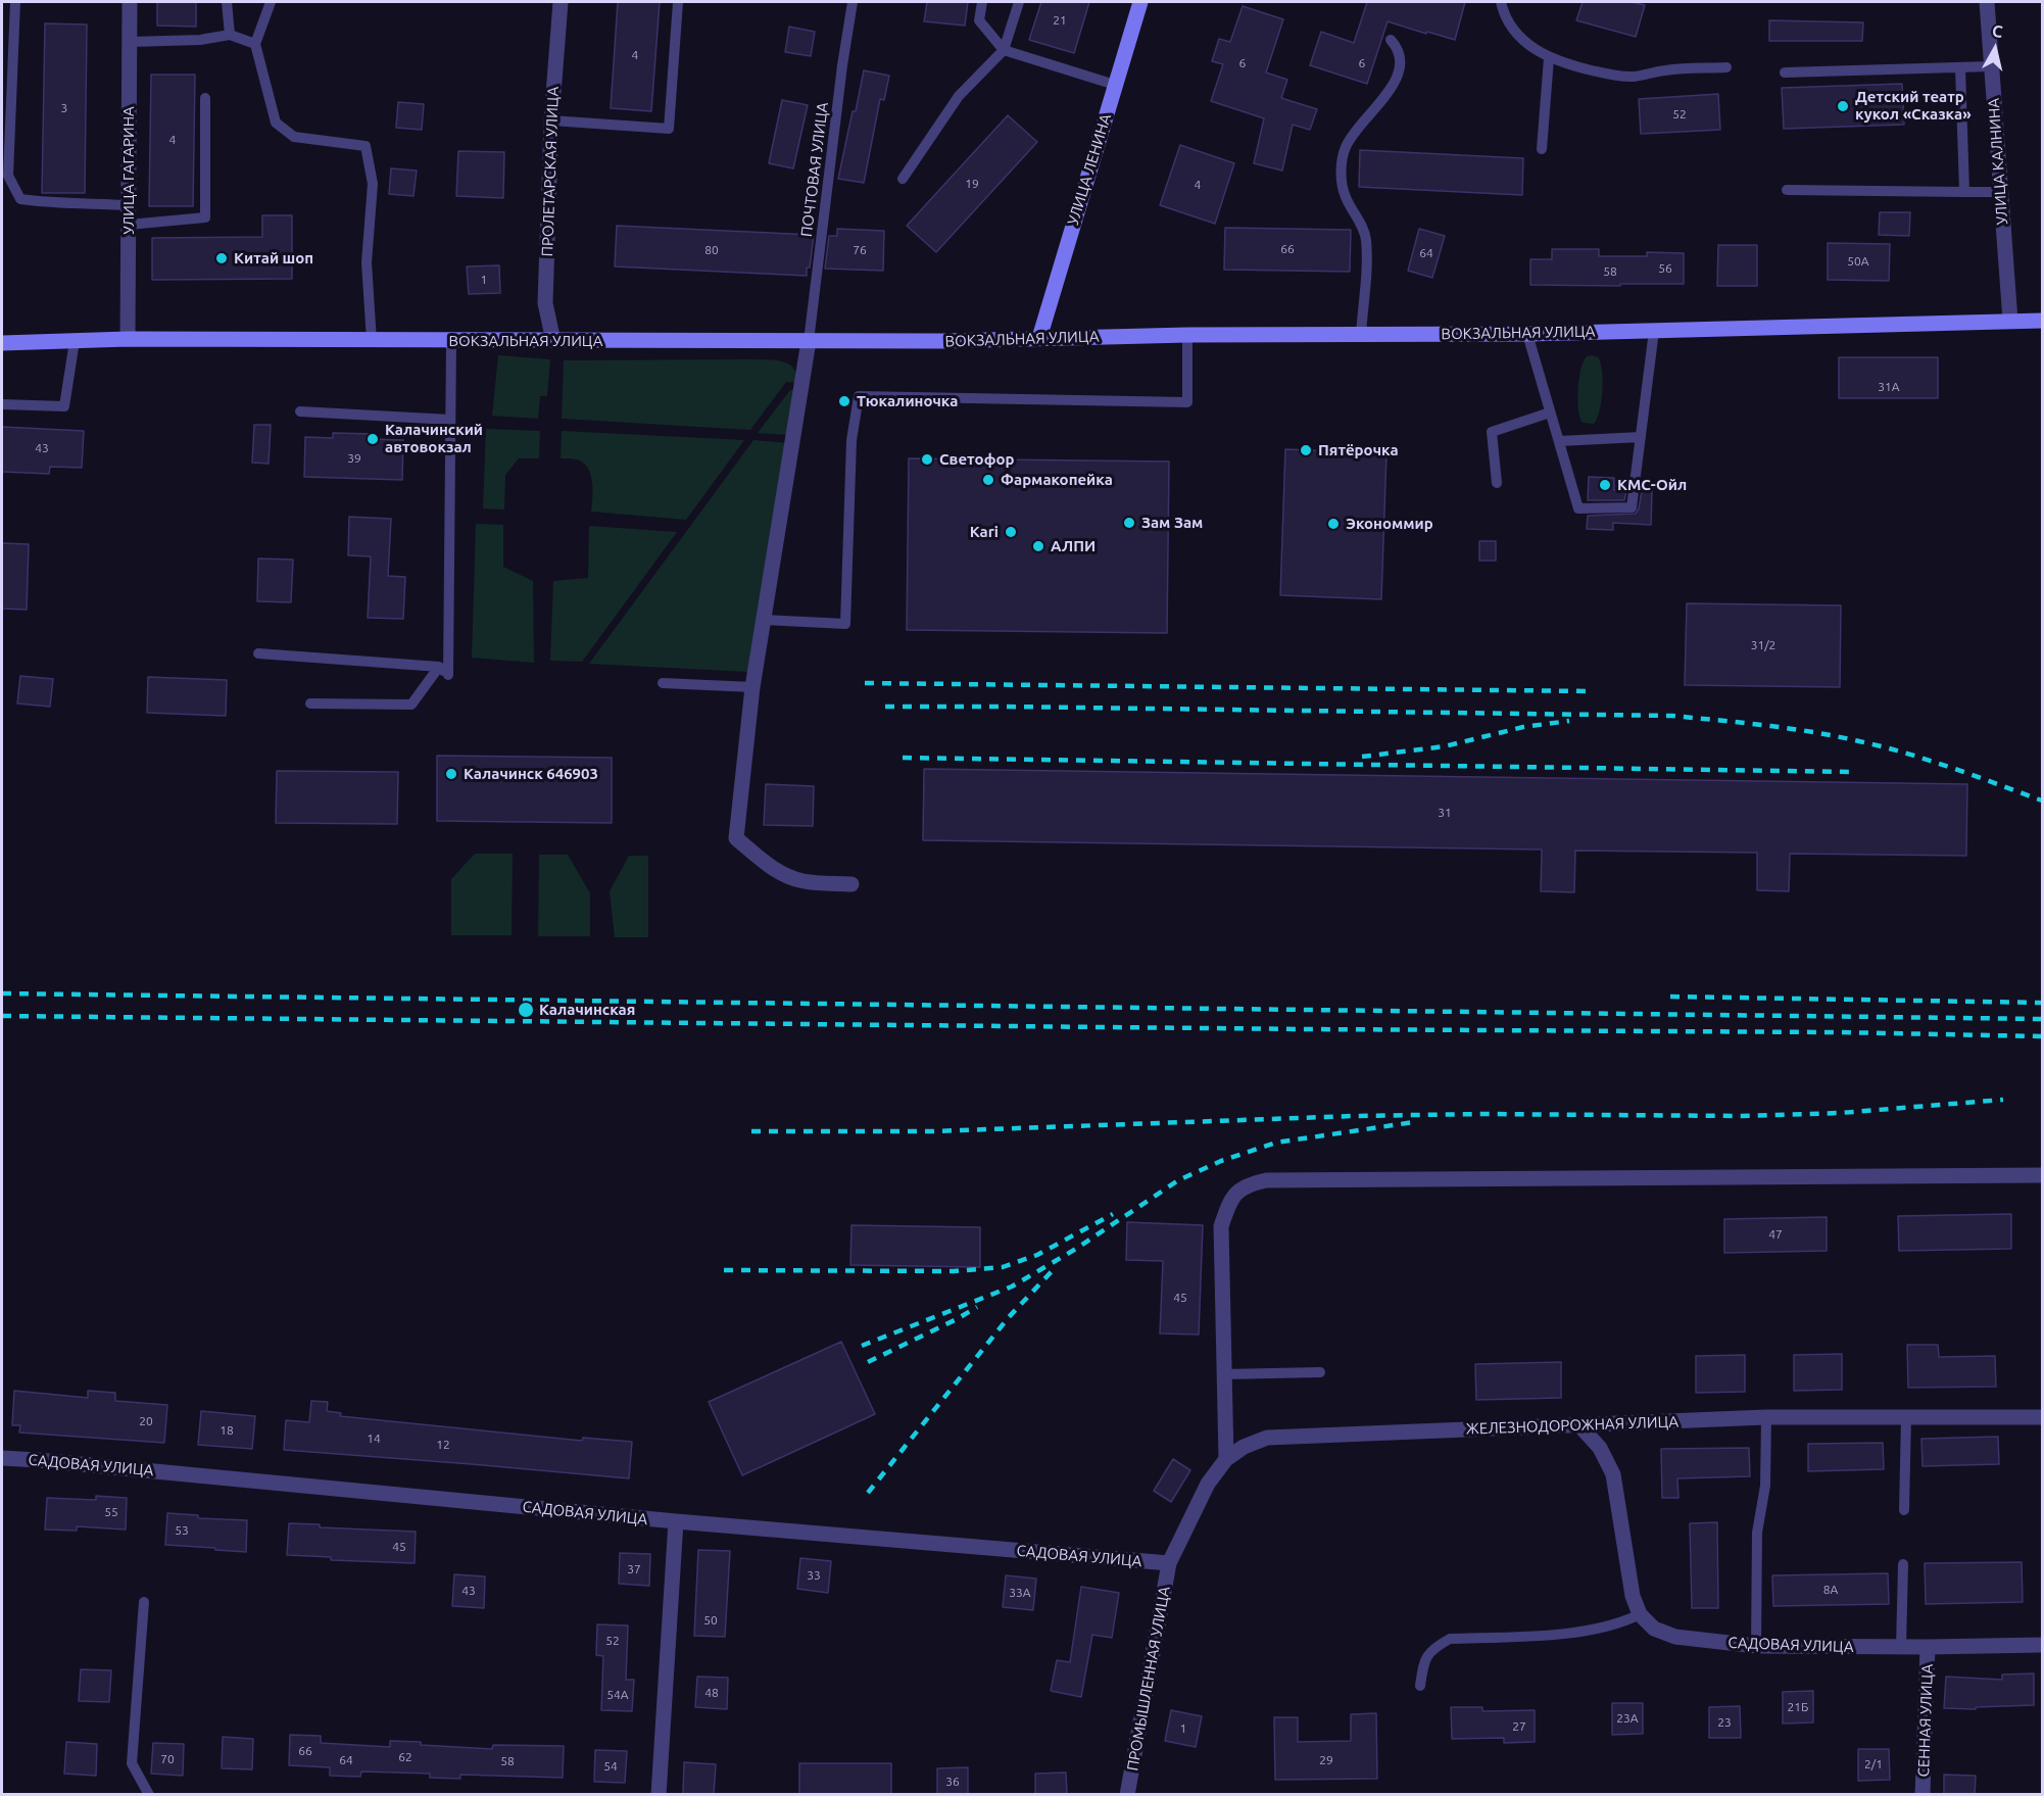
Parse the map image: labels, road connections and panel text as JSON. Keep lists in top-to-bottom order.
{
  "streets": {
    "main road": ["УЛИЦА ЛЕНИНА", "ВОКЗАЛЬНАЯ УЛИЦА"],
    "street": [
      "УЛИЦА КАЛНИНА",
      "УЛИЦА ГАГАРИНА",
      "ПРОЛЕТАРСКАЯ УЛИЦА",
      "ЖЕЛЕЗНОДОРОЖНАЯ УЛИЦА",
      "САДОВАЯ УЛИЦА",
      "ПРОМЫШЛЕННАЯ УЛИЦА",
      "СЕННАЯ УЛИЦА"
    ],
    "lane": ["ПОЧТОВАЯ УЛИЦА"]
  },
  "crossings": [
    ["УЛИЦА КАЛНИНА", "ВОКЗАЛЬНАЯ УЛИЦА"],
    ["ПОЧТОВАЯ УЛИЦА", "ВОКЗАЛЬНАЯ УЛИЦА"],
    ["УЛИЦА ЛЕНИНА", "ВОКЗАЛЬНАЯ УЛИЦА"],
    ["УЛИЦА ГАГАРИНА", "ВОКЗАЛЬНАЯ УЛИЦА"],
    ["ПРОЛЕТАРСКАЯ УЛИЦА", "ВОКЗАЛЬНАЯ УЛИЦА"],
    ["ЖЕЛЕЗНОДОРОЖНАЯ УЛИЦА", "САДОВАЯ УЛИЦА"],
    ["ЖЕЛЕЗНОДОРОЖНАЯ УЛИЦА", "ПРОМЫШЛЕННАЯ УЛИЦА"],
    ["САДОВАЯ УЛИЦА", "ПРОМЫШЛЕННАЯ УЛИЦА"],
    ["САДОВАЯ УЛИЦА", "СЕННАЯ УЛИЦА"]
  ],
  "places": [
    "Детский театр кукол «Сказка»",
    "Китай шоп",
    "Тюкалиночка",
    "Калачинский автовокзал",
    "Пятёрочка",
    "Светофор",
    "Фармакопейка",
    "КМС-Ойл",
    "Зам Зам",
    "Экономмир",
    "Kari",
    "АЛПИ",
    "Калачинск 646903",
    "Калачинская"
  ],
  "house_numbers": [
    "21",
    "4",
    "6",
    "6",
    "3",
    "52",
    "4",
    "19",
    "4",
    "66",
    "80",
    "76",
    "64",
    "50А",
    "56",
    "58",
    "1",
    "31А",
    "43",
    "39",
    "31/2",
    "31",
    "47",
    "45",
    "20",
    "18",
    "14",
    "12",
    "55",
    "53",
    "45",
    "37",
    "33",
    "8А",
    "43",
    "33А",
    "50",
    "52",
    "48",
    "54А",
    "21Б",
    "23А",
    "23",
    "27",
    "1",
    "66",
    "62",
    "70",
    "64",
    "29",
    "58",
    "2/1",
    "54",
    "36"
  ],
  "north": "top"
}
